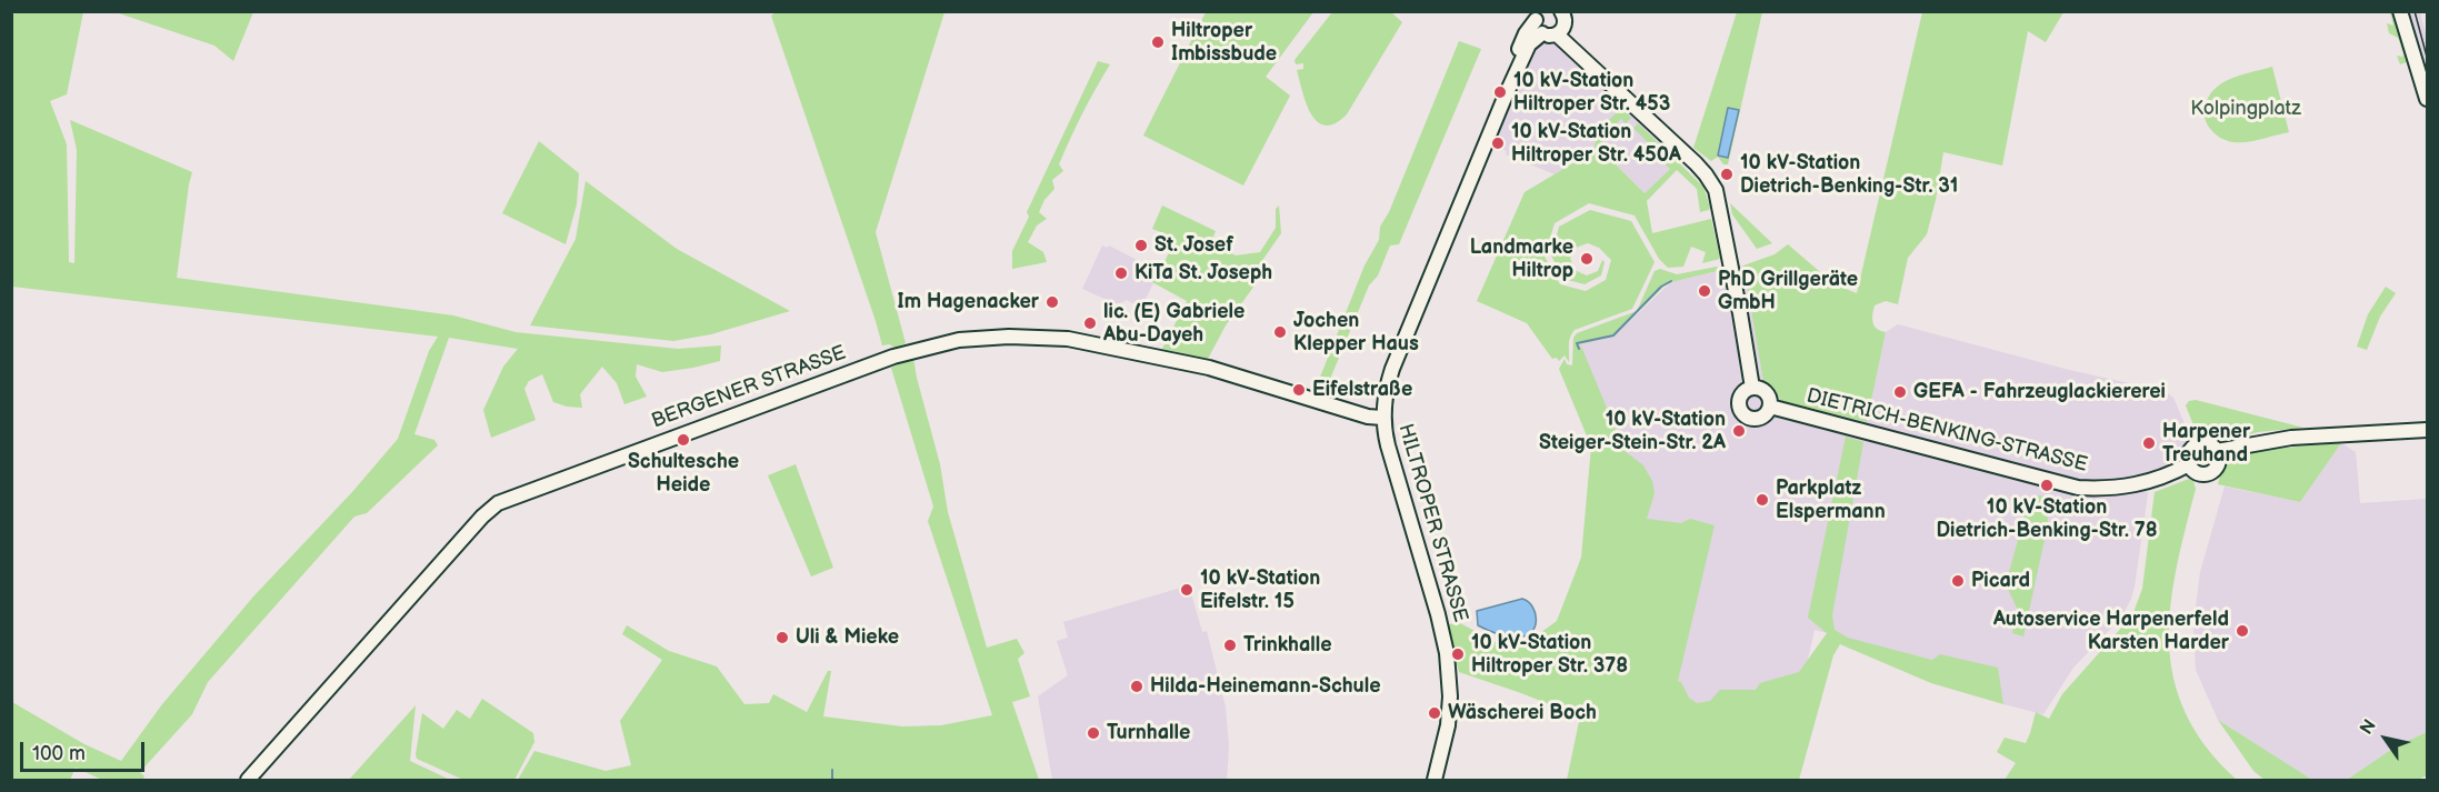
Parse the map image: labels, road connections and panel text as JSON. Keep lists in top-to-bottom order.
{
  "streets": {
    "street": ["BERGENER STRASSE", "DIETRICH-BENKING-STRASSE", "HILTROPER STRASSE"]
  },
  "crossings": [
    ["BERGENER STRASSE", "HILTROPER STRASSE"]
  ],
  "parks": ["Kolpingplatz"],
  "places": [
    "Hiltroper Imbissbude",
    "10 kV-Station Hiltroper Str. 453",
    "10 kV-Station Hiltroper Str. 450A",
    "10 kV-Station Dietrich-Benking-Str. 31",
    "St. Josef",
    "Landmarke Hiltrop",
    "KiTa St. Joseph",
    "PhD Grillgeräte GmbH",
    "Im Hagenacker",
    "lic. (E) Gabriele Abu-Dayeh",
    "Jochen Klepper Haus",
    "Eifelstraße",
    "GEFA - Fahrzeuglackiererei",
    "10 kV-Station Steiger-Stein-Str. 2A",
    "Schultesche Heide",
    "Harpener Treuhand",
    "10 kV-Station Dietrich-Benking-Str. 78",
    "Parkplatz Elspermann",
    "Picard",
    "10 kV-Station Eifelstr. 15",
    "Autoservice Harpenerfeld Karsten Harder",
    "Uli & Mieke",
    "Trinkhalle",
    "10 kV-Station Hiltroper Str. 378",
    "Hilda-Heinemann-Schule",
    "Wäscherei Boch",
    "Turnhalle"
  ],
  "scale_bar": "100 m",
  "north": "top left"
}
